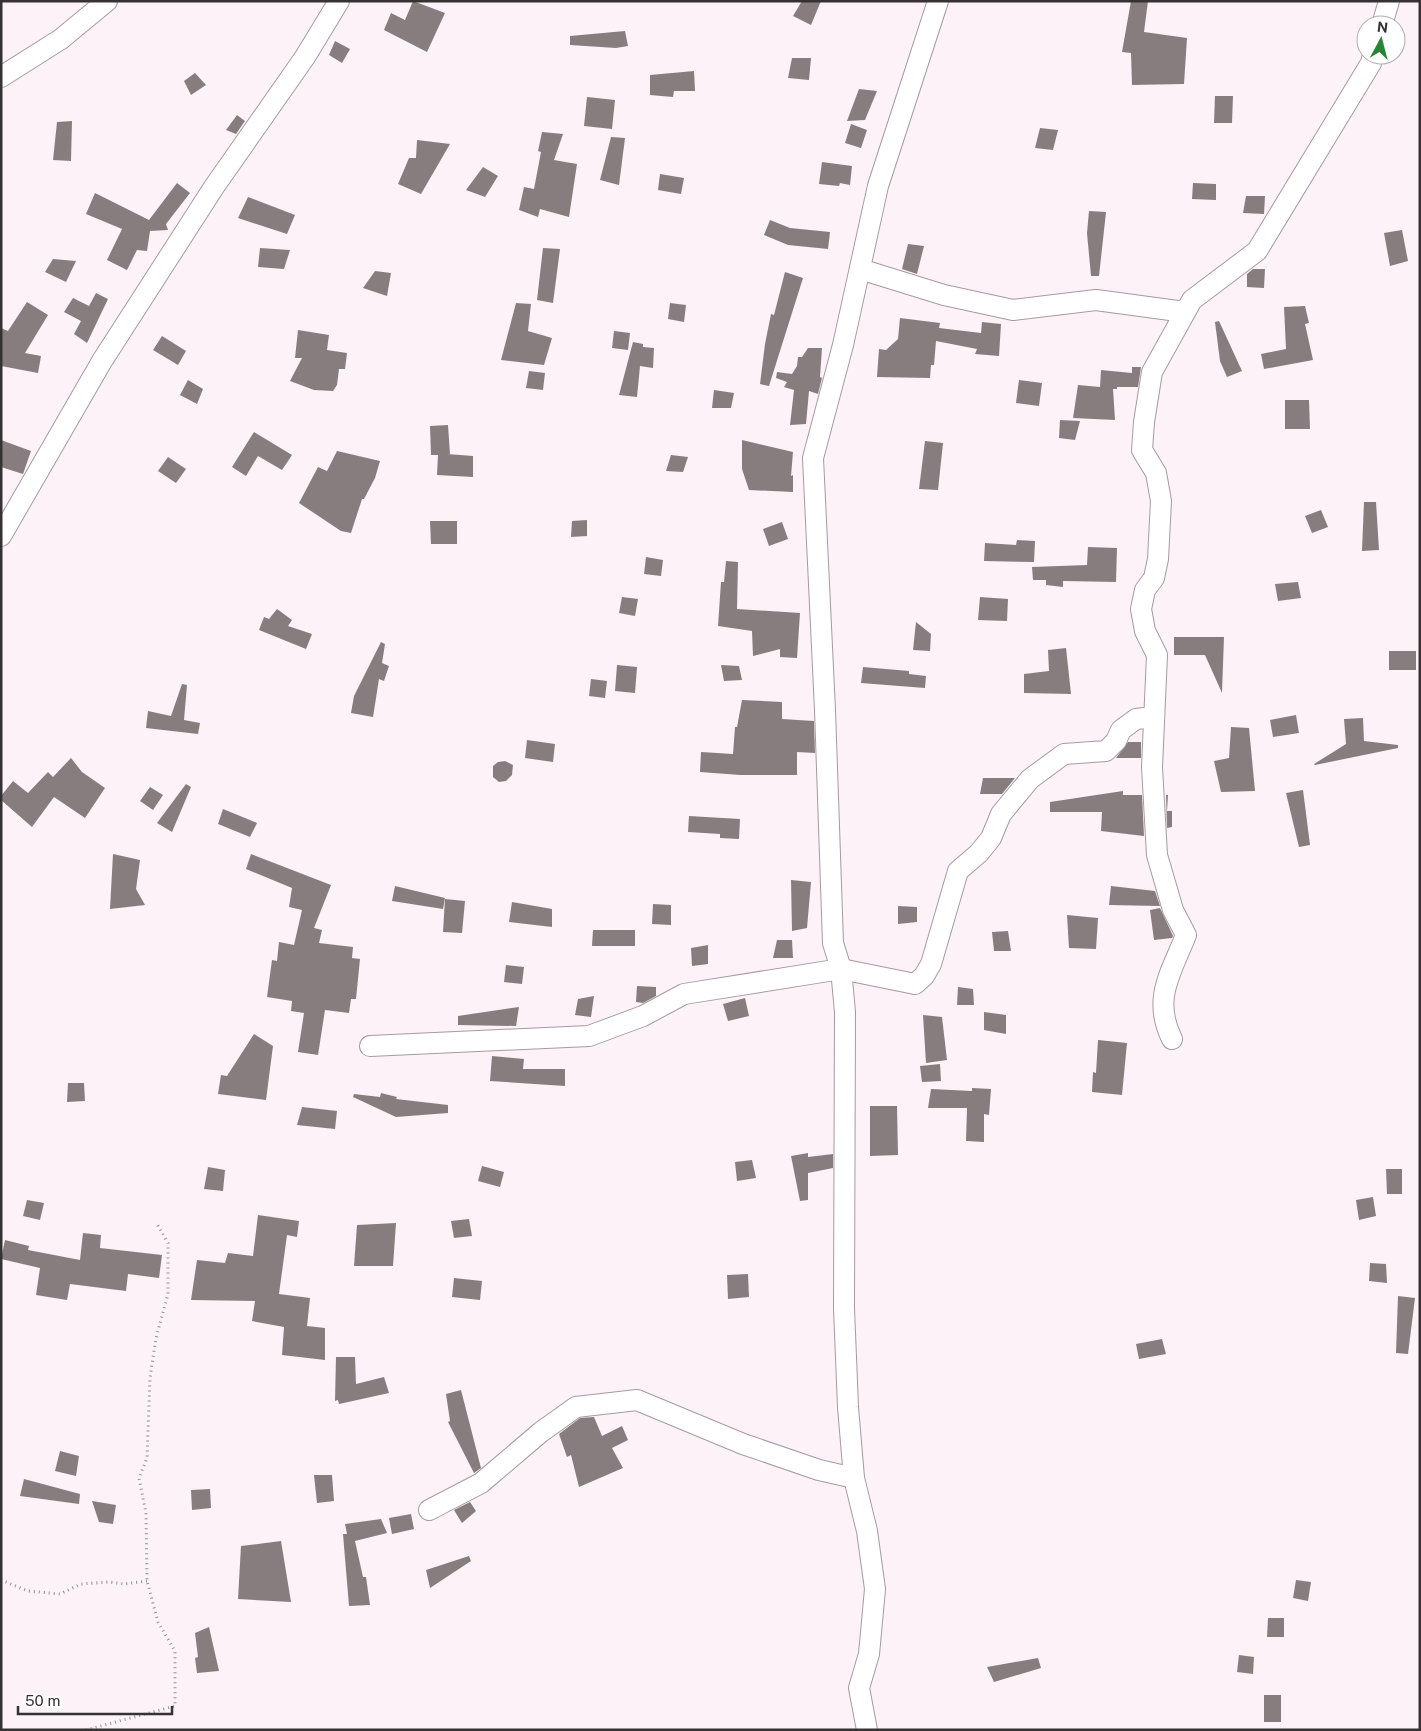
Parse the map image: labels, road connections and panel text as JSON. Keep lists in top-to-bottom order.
{
  "scale_bar": "50 m",
  "north": "top"
}
